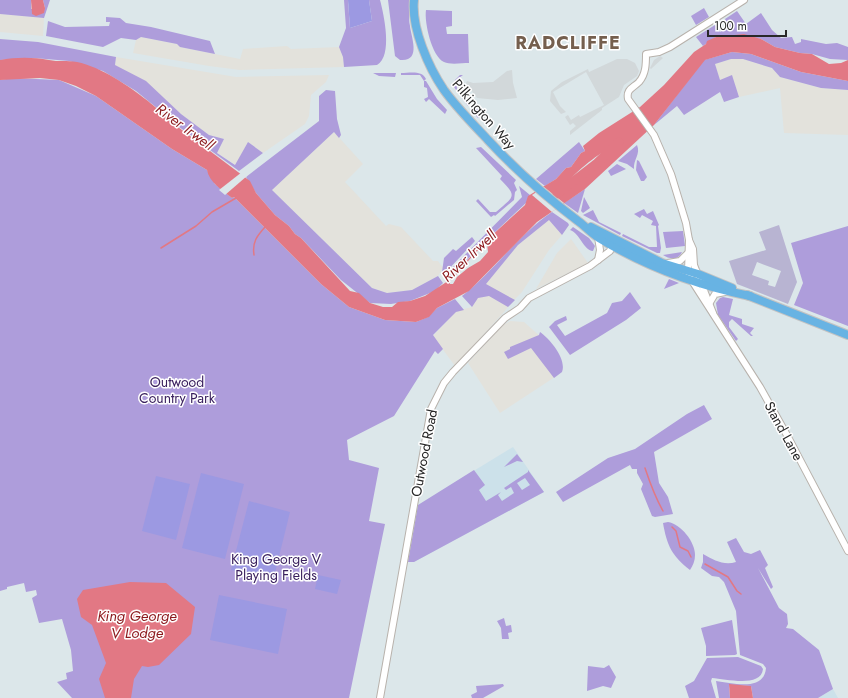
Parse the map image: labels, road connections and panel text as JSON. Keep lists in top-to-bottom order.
{
  "streets": {
    "main road": ["Pilkington Way"],
    "street": ["Stand Lane", "Outwood Road"]
  },
  "crossings": [
    ["Pilkington Way", "Stand Lane"],
    ["Pilkington Way", "Outwood Road"]
  ],
  "districts": ["RADCLIFFE"],
  "water": ["River Irwell", "King George V Lodge"],
  "parks": ["Outwood Country Park", "King George V Playing Fields"],
  "scale_bar": "100 m"
}
